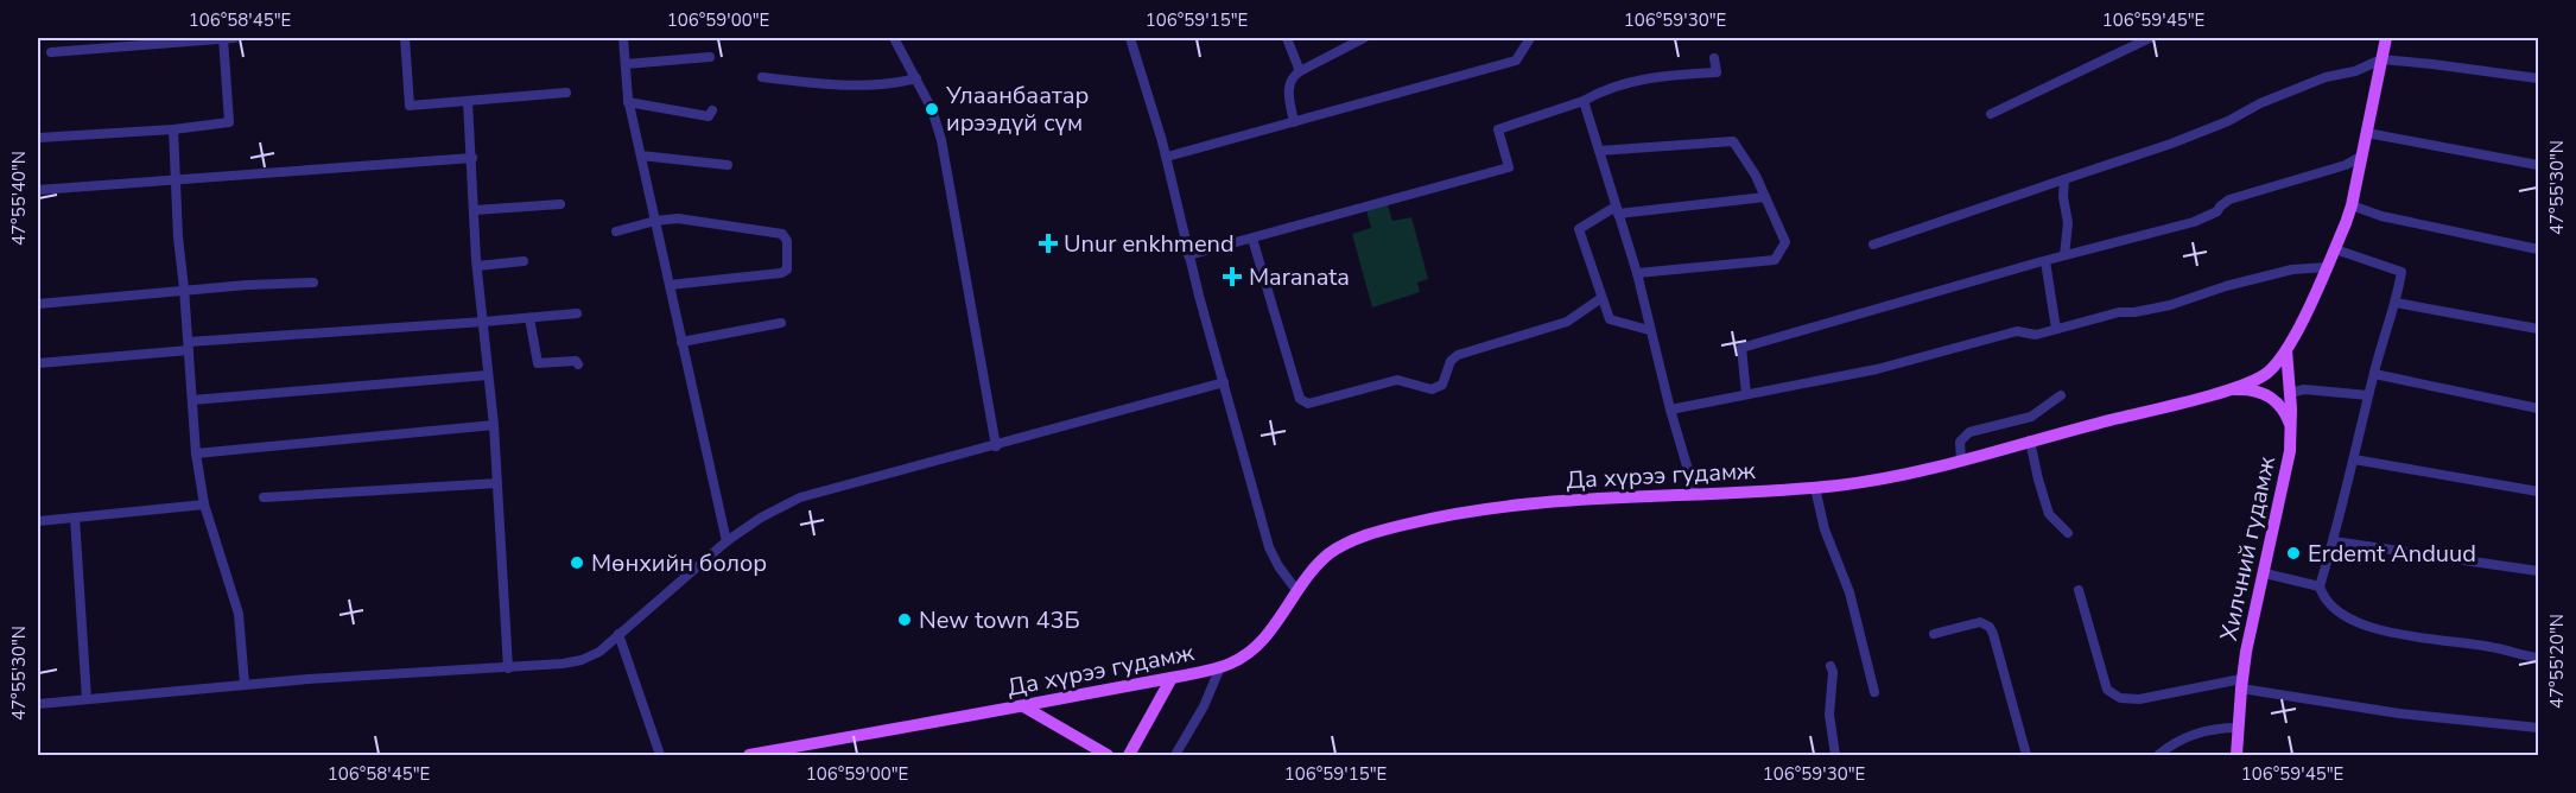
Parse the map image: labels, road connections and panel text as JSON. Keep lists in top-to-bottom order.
{
  "streets": {
    "main road": ["Да хүрээ гудамж", "Хилчний гудамж"]
  },
  "crossings": [
    ["Да хүрээ гудамж", "Хилчний гудамж"]
  ],
  "places": {
    "other": [
      "Улаанбаатар ирээдүй сүм",
      "Erdemt Anduud",
      "Мөнхийн болор",
      "New town 43Б"
    ],
    "health": ["Unur enkhmend", "Maranata"]
  },
  "coordinates": [
    "106°58'45\"E",
    "106°59'00\"E",
    "106°59'15\"E",
    "106°59'30\"E",
    "106°59'45\"E",
    "47°55'30\"N",
    "47°55'40\"N",
    "47°55'20\"N"
  ]
}
